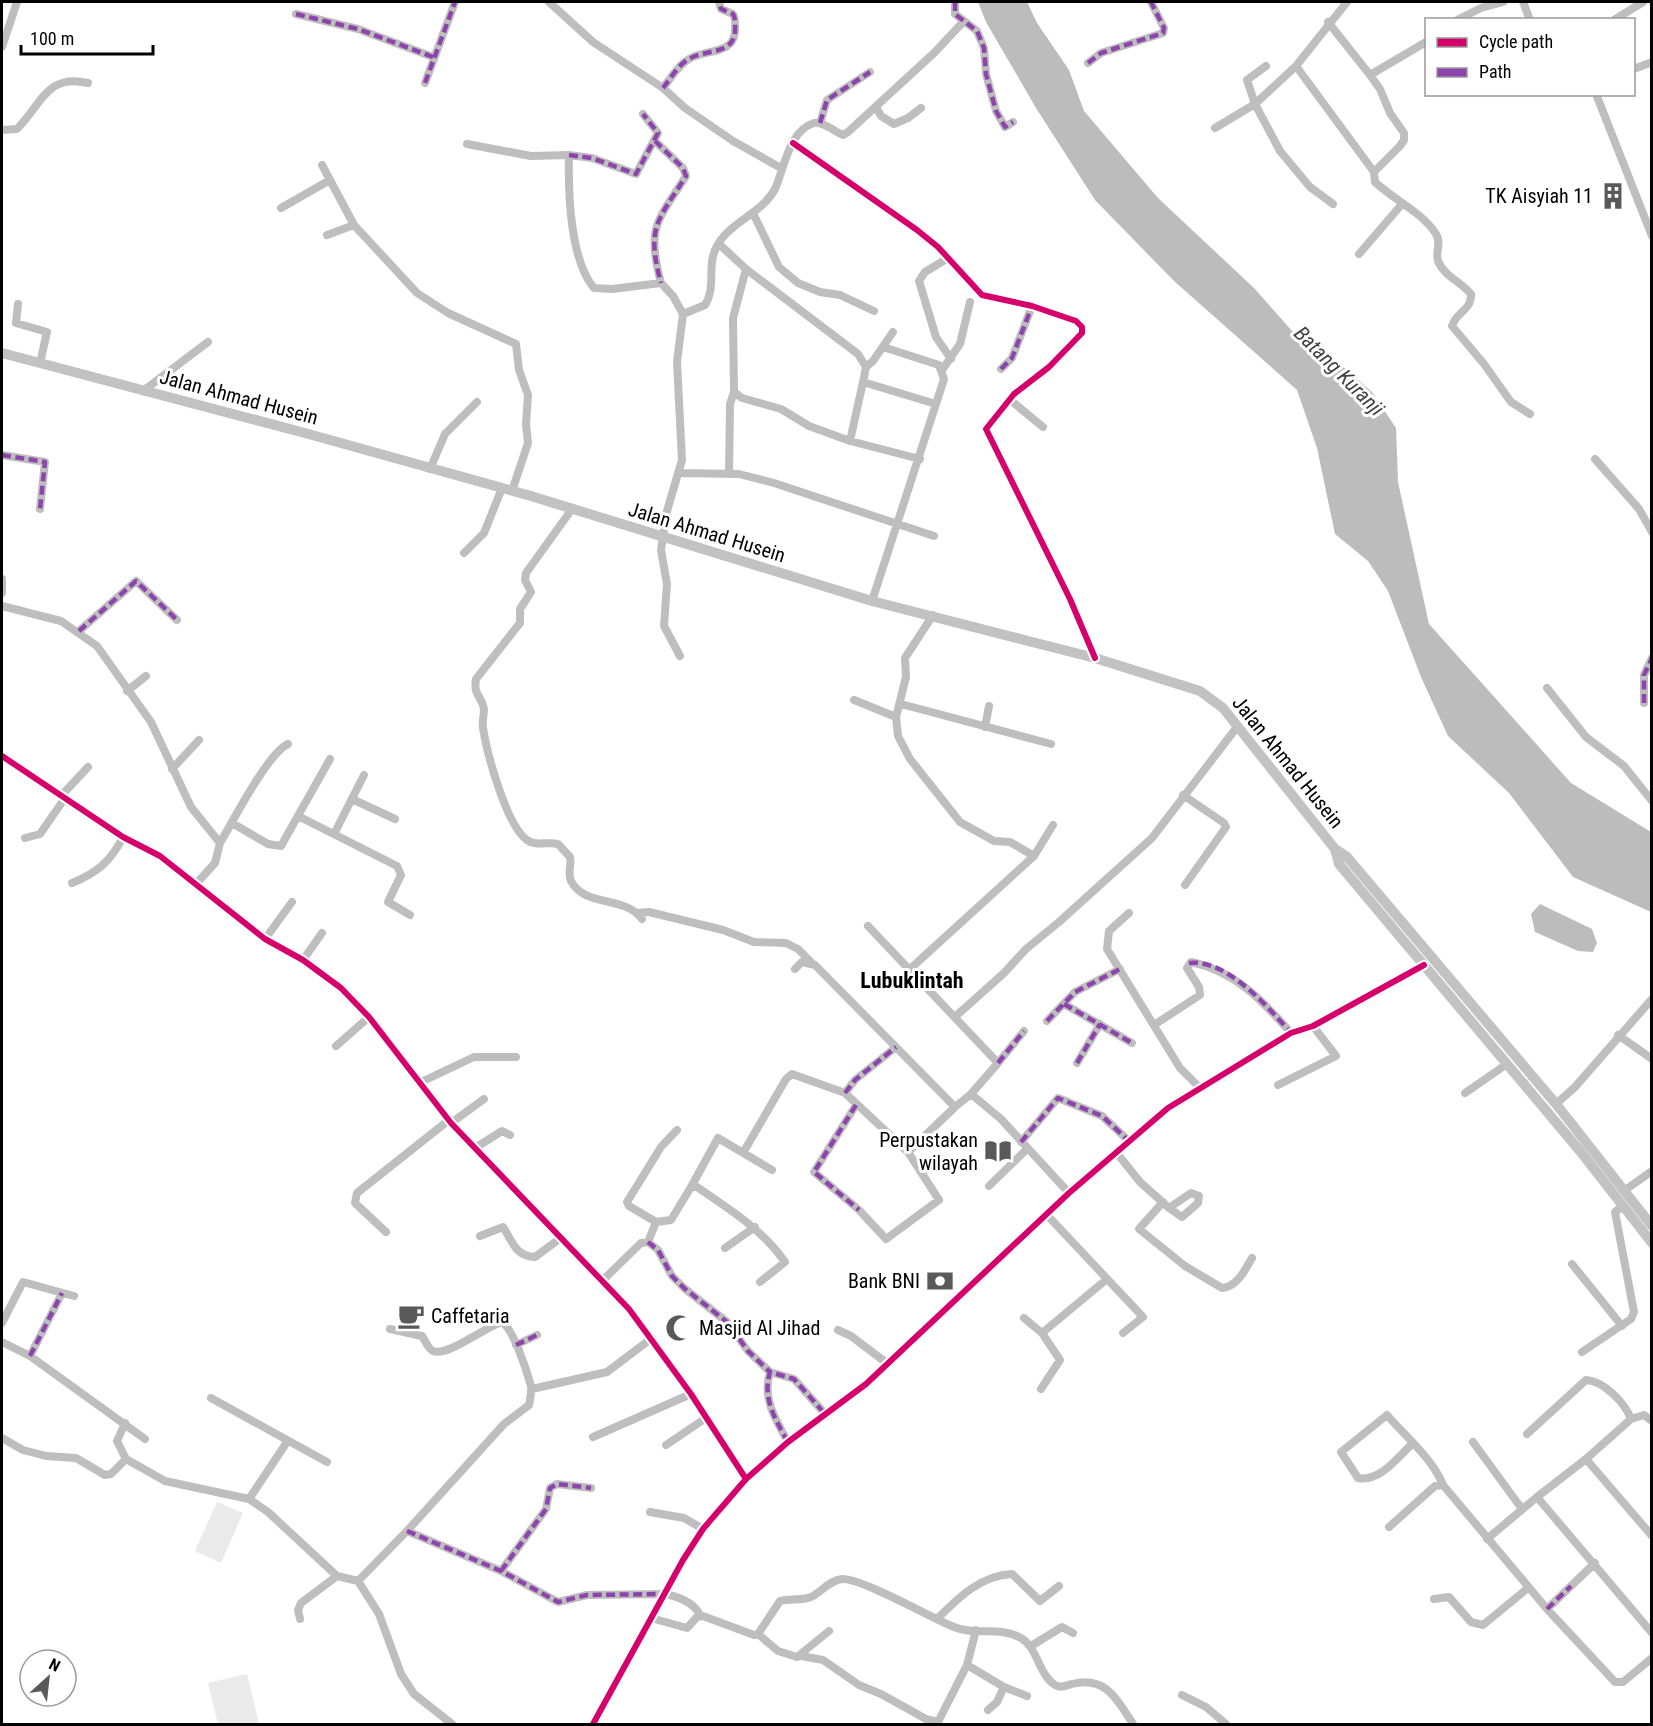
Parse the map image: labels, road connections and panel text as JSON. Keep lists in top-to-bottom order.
{
  "streets": {
    "main road": ["Jalan Ahmad Husein"]
  },
  "districts": ["Lubuklintah"],
  "water": ["Batang Kuranji"],
  "places": {
    "building": ["TK Aisyiah 11"],
    "library": ["Perpustakan wilayah"],
    "bank": ["Bank BNI"],
    "cafe": ["Caffetaria"],
    "mosque": ["Masjid Al Jihad"]
  },
  "legend": ["Cycle path", "Path"],
  "scale_bar": "100 m",
  "north": "top right"
}
